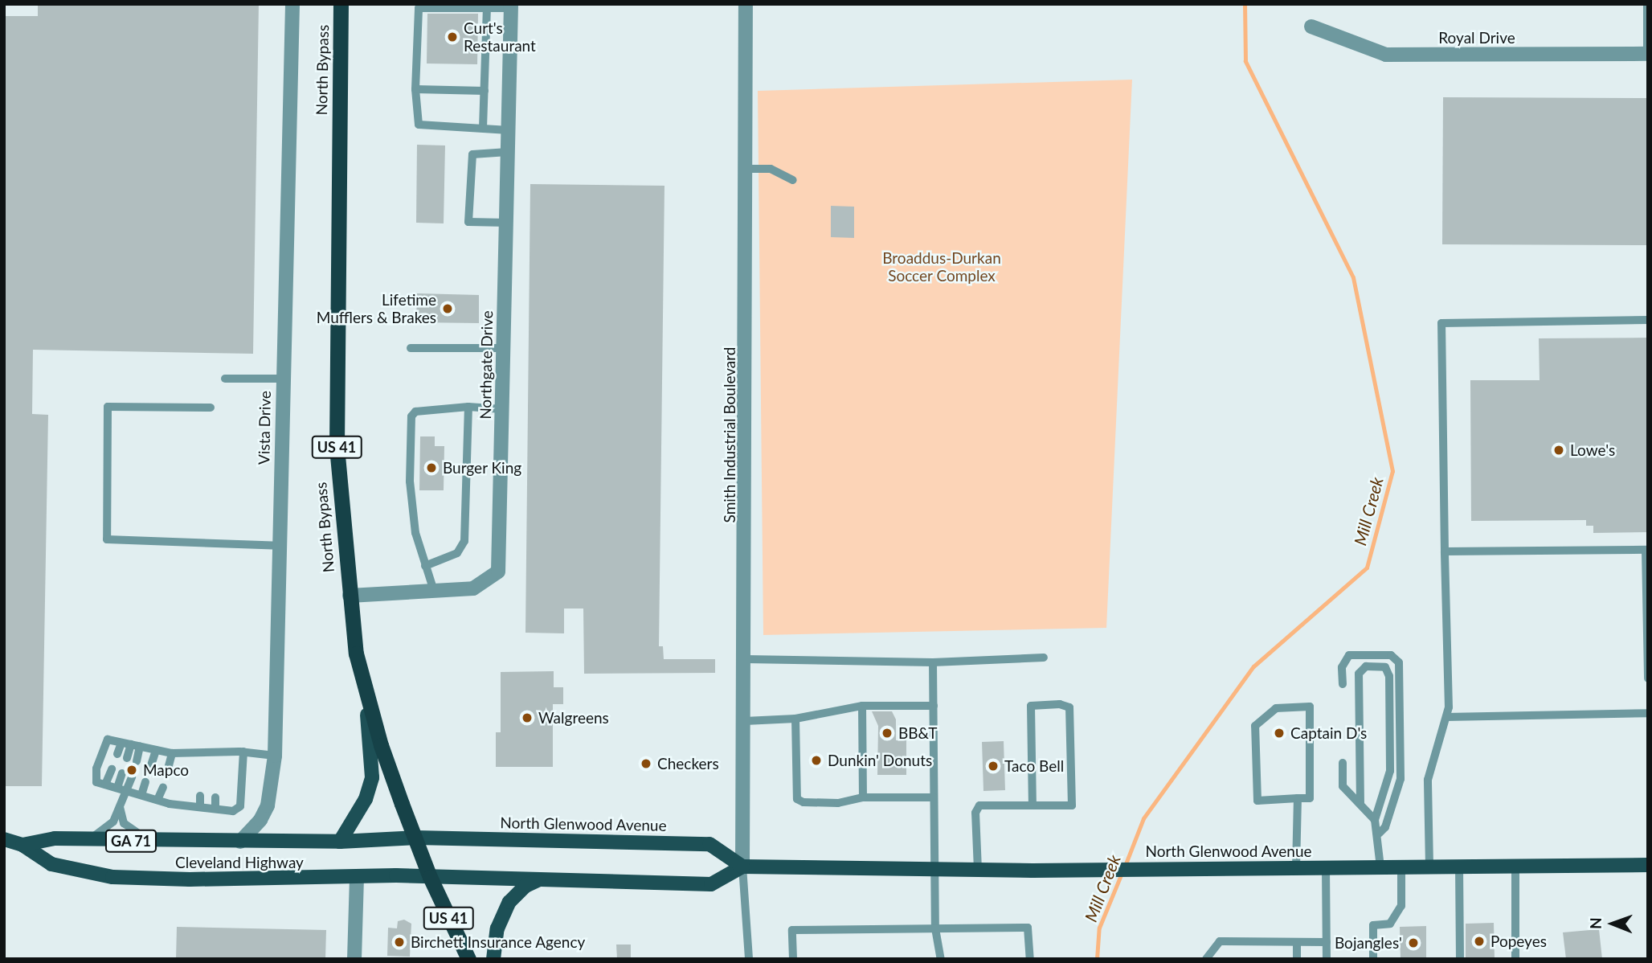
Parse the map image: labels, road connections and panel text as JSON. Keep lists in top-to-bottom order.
{
  "streets": {
    "highway": ["North Bypass", "US 41"],
    "main road": ["North Glenwood Avenue", "GA 71", "Cleveland Highway"],
    "street": [
      "Royal Drive",
      "Northgate Drive",
      "Vista Drive",
      "Smith Industrial Boulevard"
    ]
  },
  "crossings": [
    ["North Bypass", "Northgate Drive"],
    ["North Bypass", "North Glenwood Avenue"],
    ["North Bypass", "Cleveland Highway"],
    ["Vista Drive", "Cleveland Highway"],
    ["Smith Industrial Boulevard", "North Glenwood Avenue"],
    ["North Glenwood Avenue", "Cleveland Highway"]
  ],
  "water": ["Mill Creek"],
  "parks": ["Broaddus-Durkan Soccer Complex"],
  "places": [
    "Curt's Restaurant",
    "Lifetime Mufflers & Brakes",
    "Lowe's",
    "Burger King",
    "Walgreens",
    "BB&T",
    "Captain D's",
    "Dunkin' Donuts",
    "Checkers",
    "Taco Bell",
    "Mapco",
    "Popeyes",
    "Birchett Insurance Agency",
    "Bojangles'"
  ],
  "north": "left"
}
